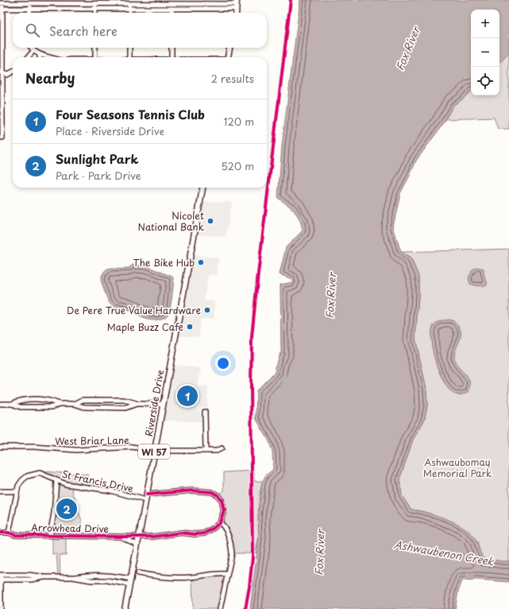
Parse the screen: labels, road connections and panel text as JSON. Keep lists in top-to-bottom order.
{
  "streets": {
    "main road": ["Riverside Drive", "WI 57"],
    "street": ["West Briar Lane", "St Francis Drive", "Arrowhead Drive"]
  },
  "crossings": [
    ["Riverside Drive", "West Briar Lane"],
    ["Riverside Drive", "St Francis Drive"],
    ["Riverside Drive", "Arrowhead Drive"]
  ],
  "water": ["Fox River", "Ashwaubenon Creek"],
  "parks": ["Ashwaubomay Memorial Park"],
  "places": [
    "Nicolet National Bank",
    "The Bike Hub",
    "De Pere True Value Hardware",
    "Maple Buzz Cafe"
  ],
  "page": {
    "map_buttons": ["+", "−"],
    "search": "Search here",
    "heading": ["Nearby", "2 results"],
    "list": [
      {
        "mark": "1",
        "name": "Four Seasons Tennis Club",
        "note": "Place · Riverside Drive",
        "value": "120 m"
      },
      {
        "mark": "2",
        "name": "Sunlight Park",
        "note": "Park · Park Drive",
        "value": "520 m"
      }
    ],
    "pins": ["1", "2"]
  }
}
